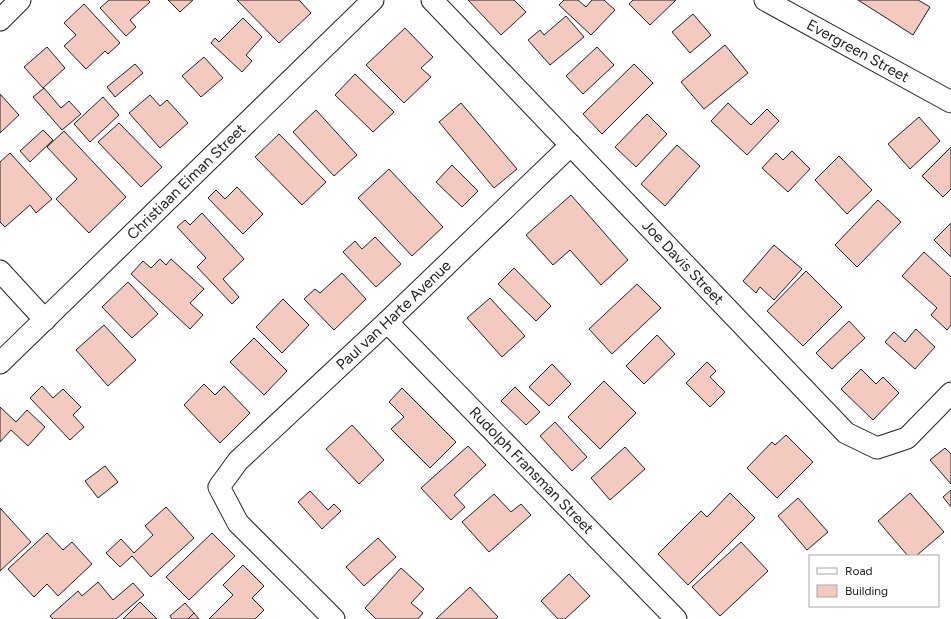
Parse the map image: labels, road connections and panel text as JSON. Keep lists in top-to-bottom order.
{
  "streets": {
    "street": [
      "Evergreen Street",
      "Christiaan Eiman Street",
      "Joe Davis Street",
      "Paul van Harte Avenue",
      "Rudolph Fransman Street"
    ]
  },
  "crossings": [
    ["Joe Davis Street", "Paul van Harte Avenue"],
    ["Paul van Harte Avenue", "Rudolph Fransman Street"]
  ],
  "legend": ["Road", "Building"]
}
